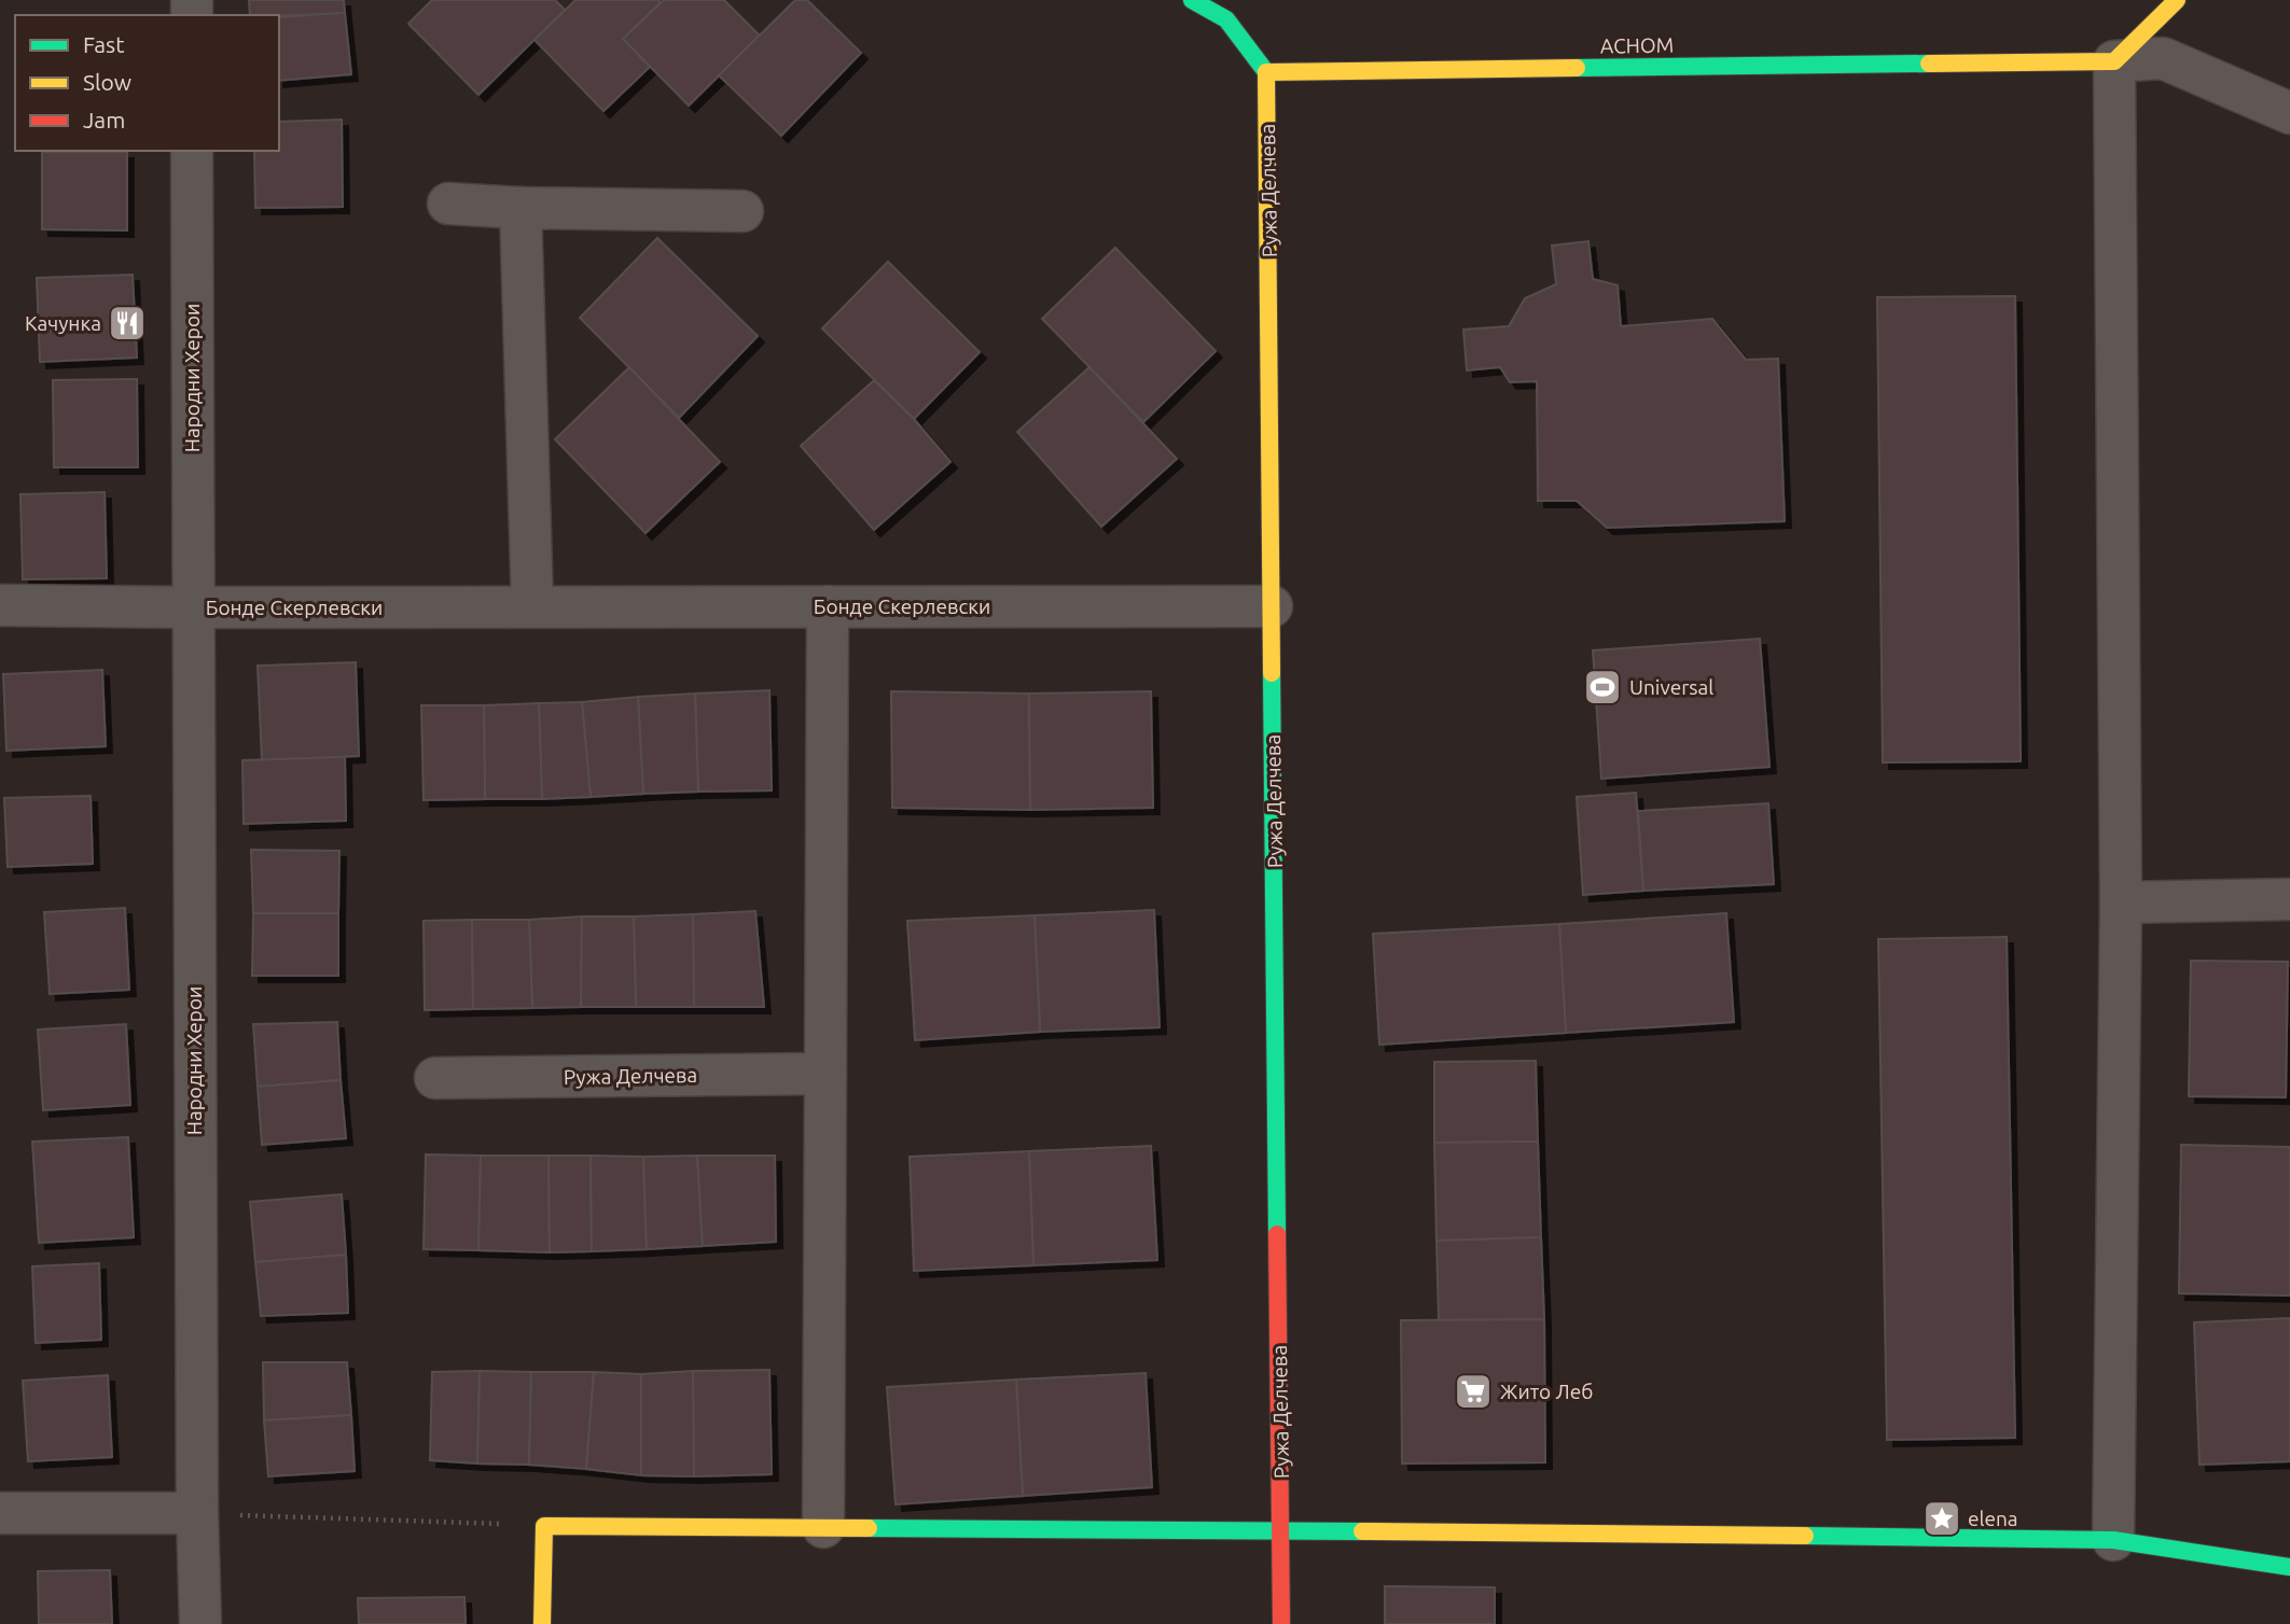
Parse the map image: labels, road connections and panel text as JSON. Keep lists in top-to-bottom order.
{
  "streets": {
    "street": [
      "АСНОМ",
      "Ружа Делчева",
      "Народни Херои",
      "Бонде Скерлевски"
    ]
  },
  "crossings": [
    ["АСНОМ", "Ружа Делчева"],
    ["Ружа Делчева", "Бонде Скерлевски"],
    ["Народни Херои", "Бонде Скерлевски"]
  ],
  "places": {
    "restaurant": ["Качунка"],
    "sports": ["Universal"],
    "supermarket": ["Жито Леб"],
    "place": ["elena"]
  },
  "legend": ["Fast", "Slow", "Jam"]
}
